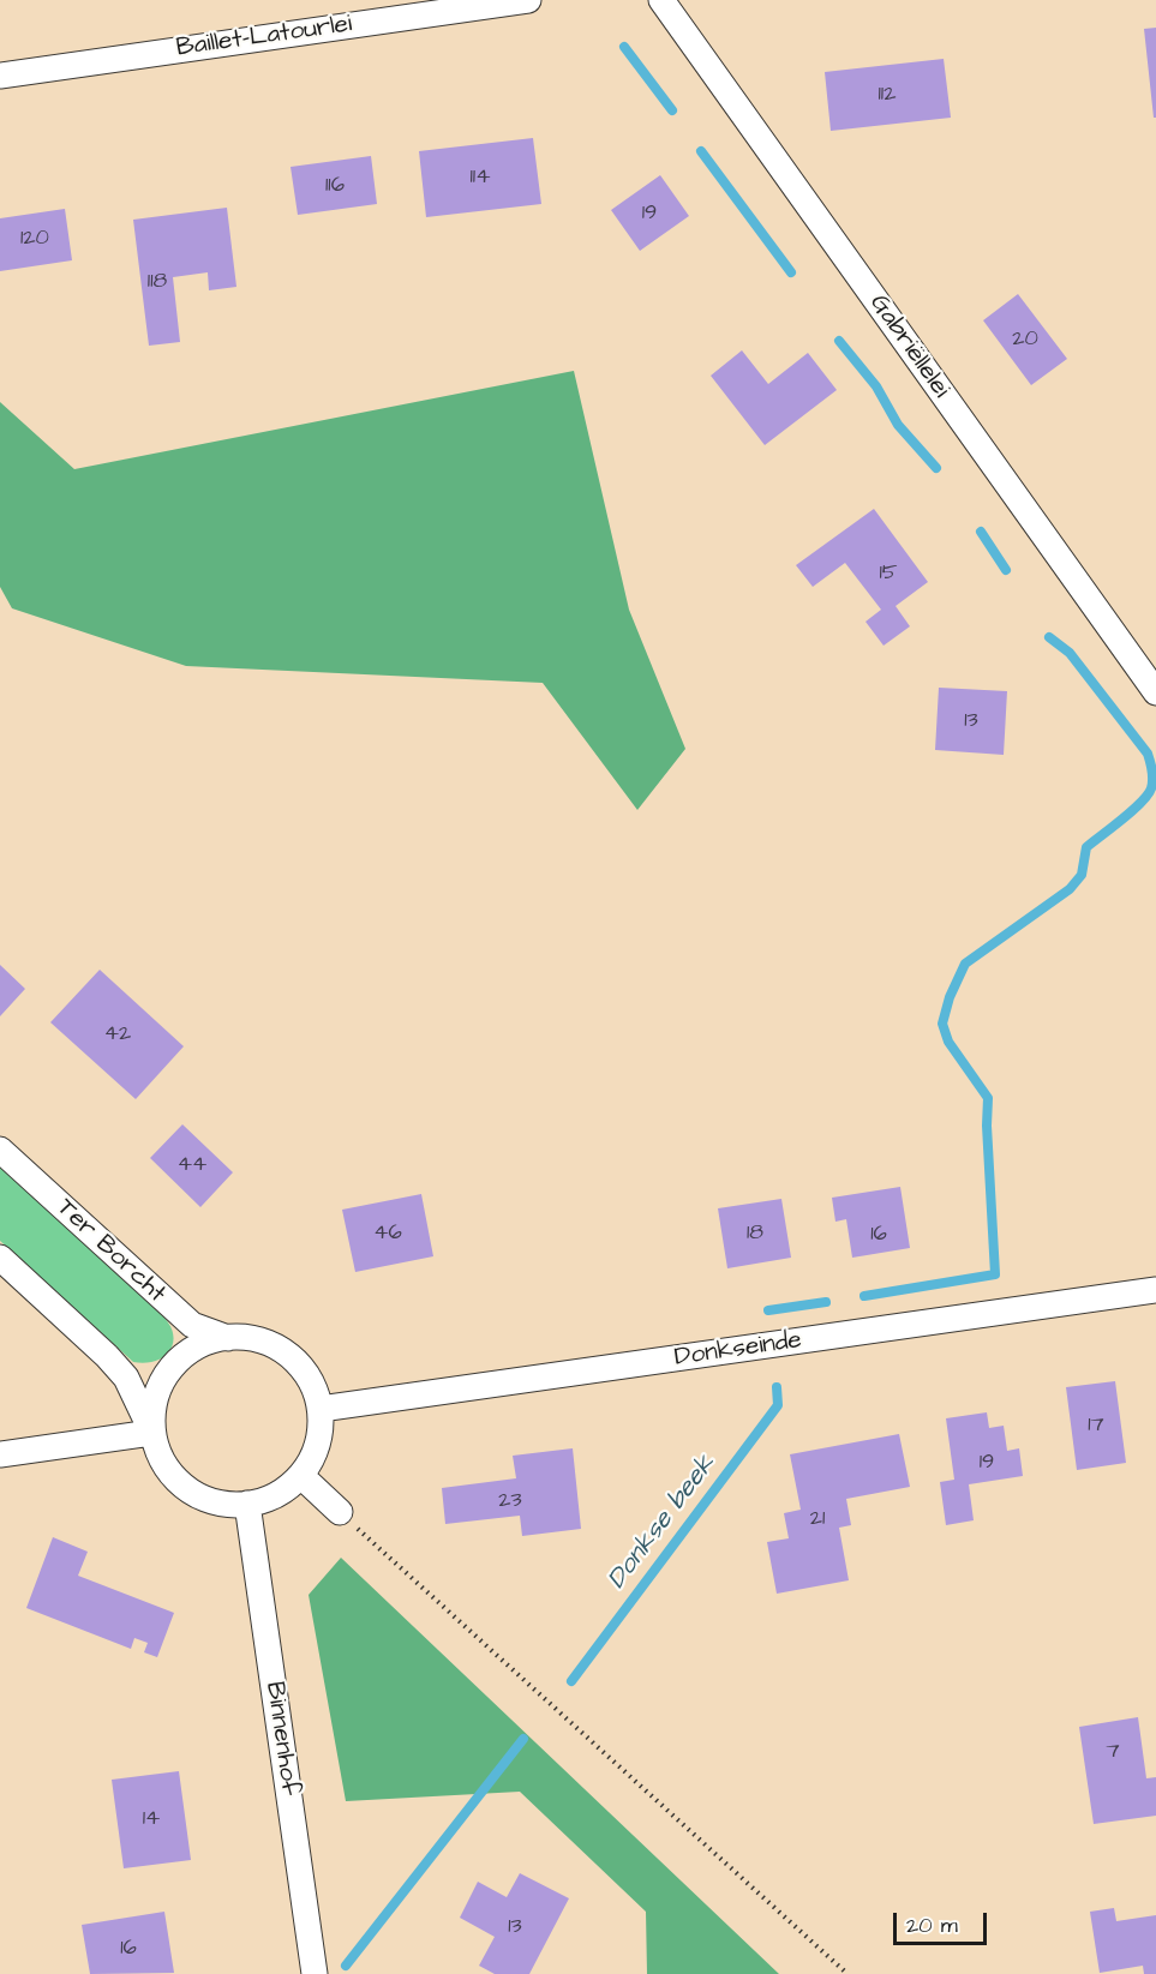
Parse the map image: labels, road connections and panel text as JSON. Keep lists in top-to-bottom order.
{
  "streets": {
    "street": [
      "Baillet-Latourlei",
      "Gabriëllelei",
      "Ter Borcht",
      "Donkseinde",
      "Binnenhof"
    ]
  },
  "crossings": [
    ["Ter Borcht", "Donkseinde"],
    ["Ter Borcht", "Binnenhof"],
    ["Donkseinde", "Binnenhof"]
  ],
  "water": ["Donkse beek"],
  "house_numbers": [
    "112",
    "114",
    "116",
    "19",
    "120",
    "118",
    "20",
    "15",
    "13",
    "42",
    "44",
    "46",
    "18",
    "16",
    "17",
    "19",
    "23",
    "21",
    "7",
    "14",
    "13",
    "16"
  ],
  "scale_bar": "20 m"
}
